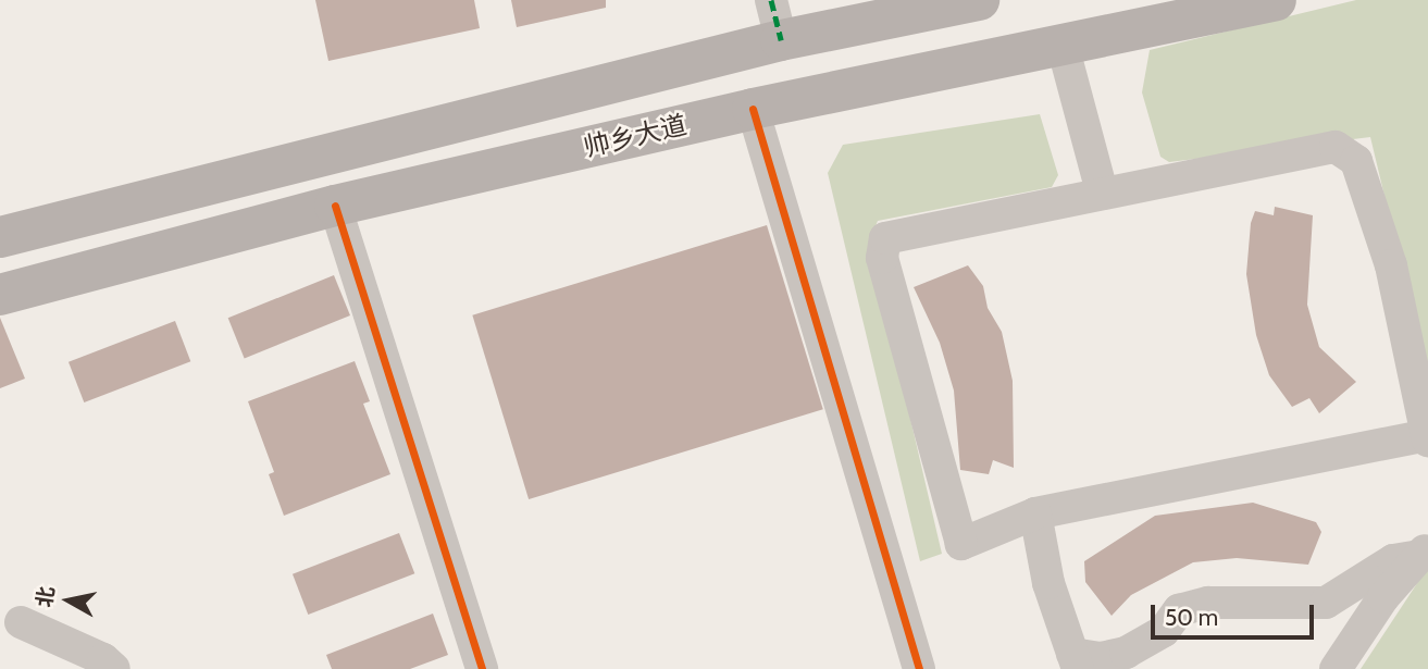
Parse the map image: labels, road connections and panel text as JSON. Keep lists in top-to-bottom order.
{
  "streets": {
    "main road": ["帅乡大道"]
  },
  "scale_bar": "50 m",
  "north": "left"
}
